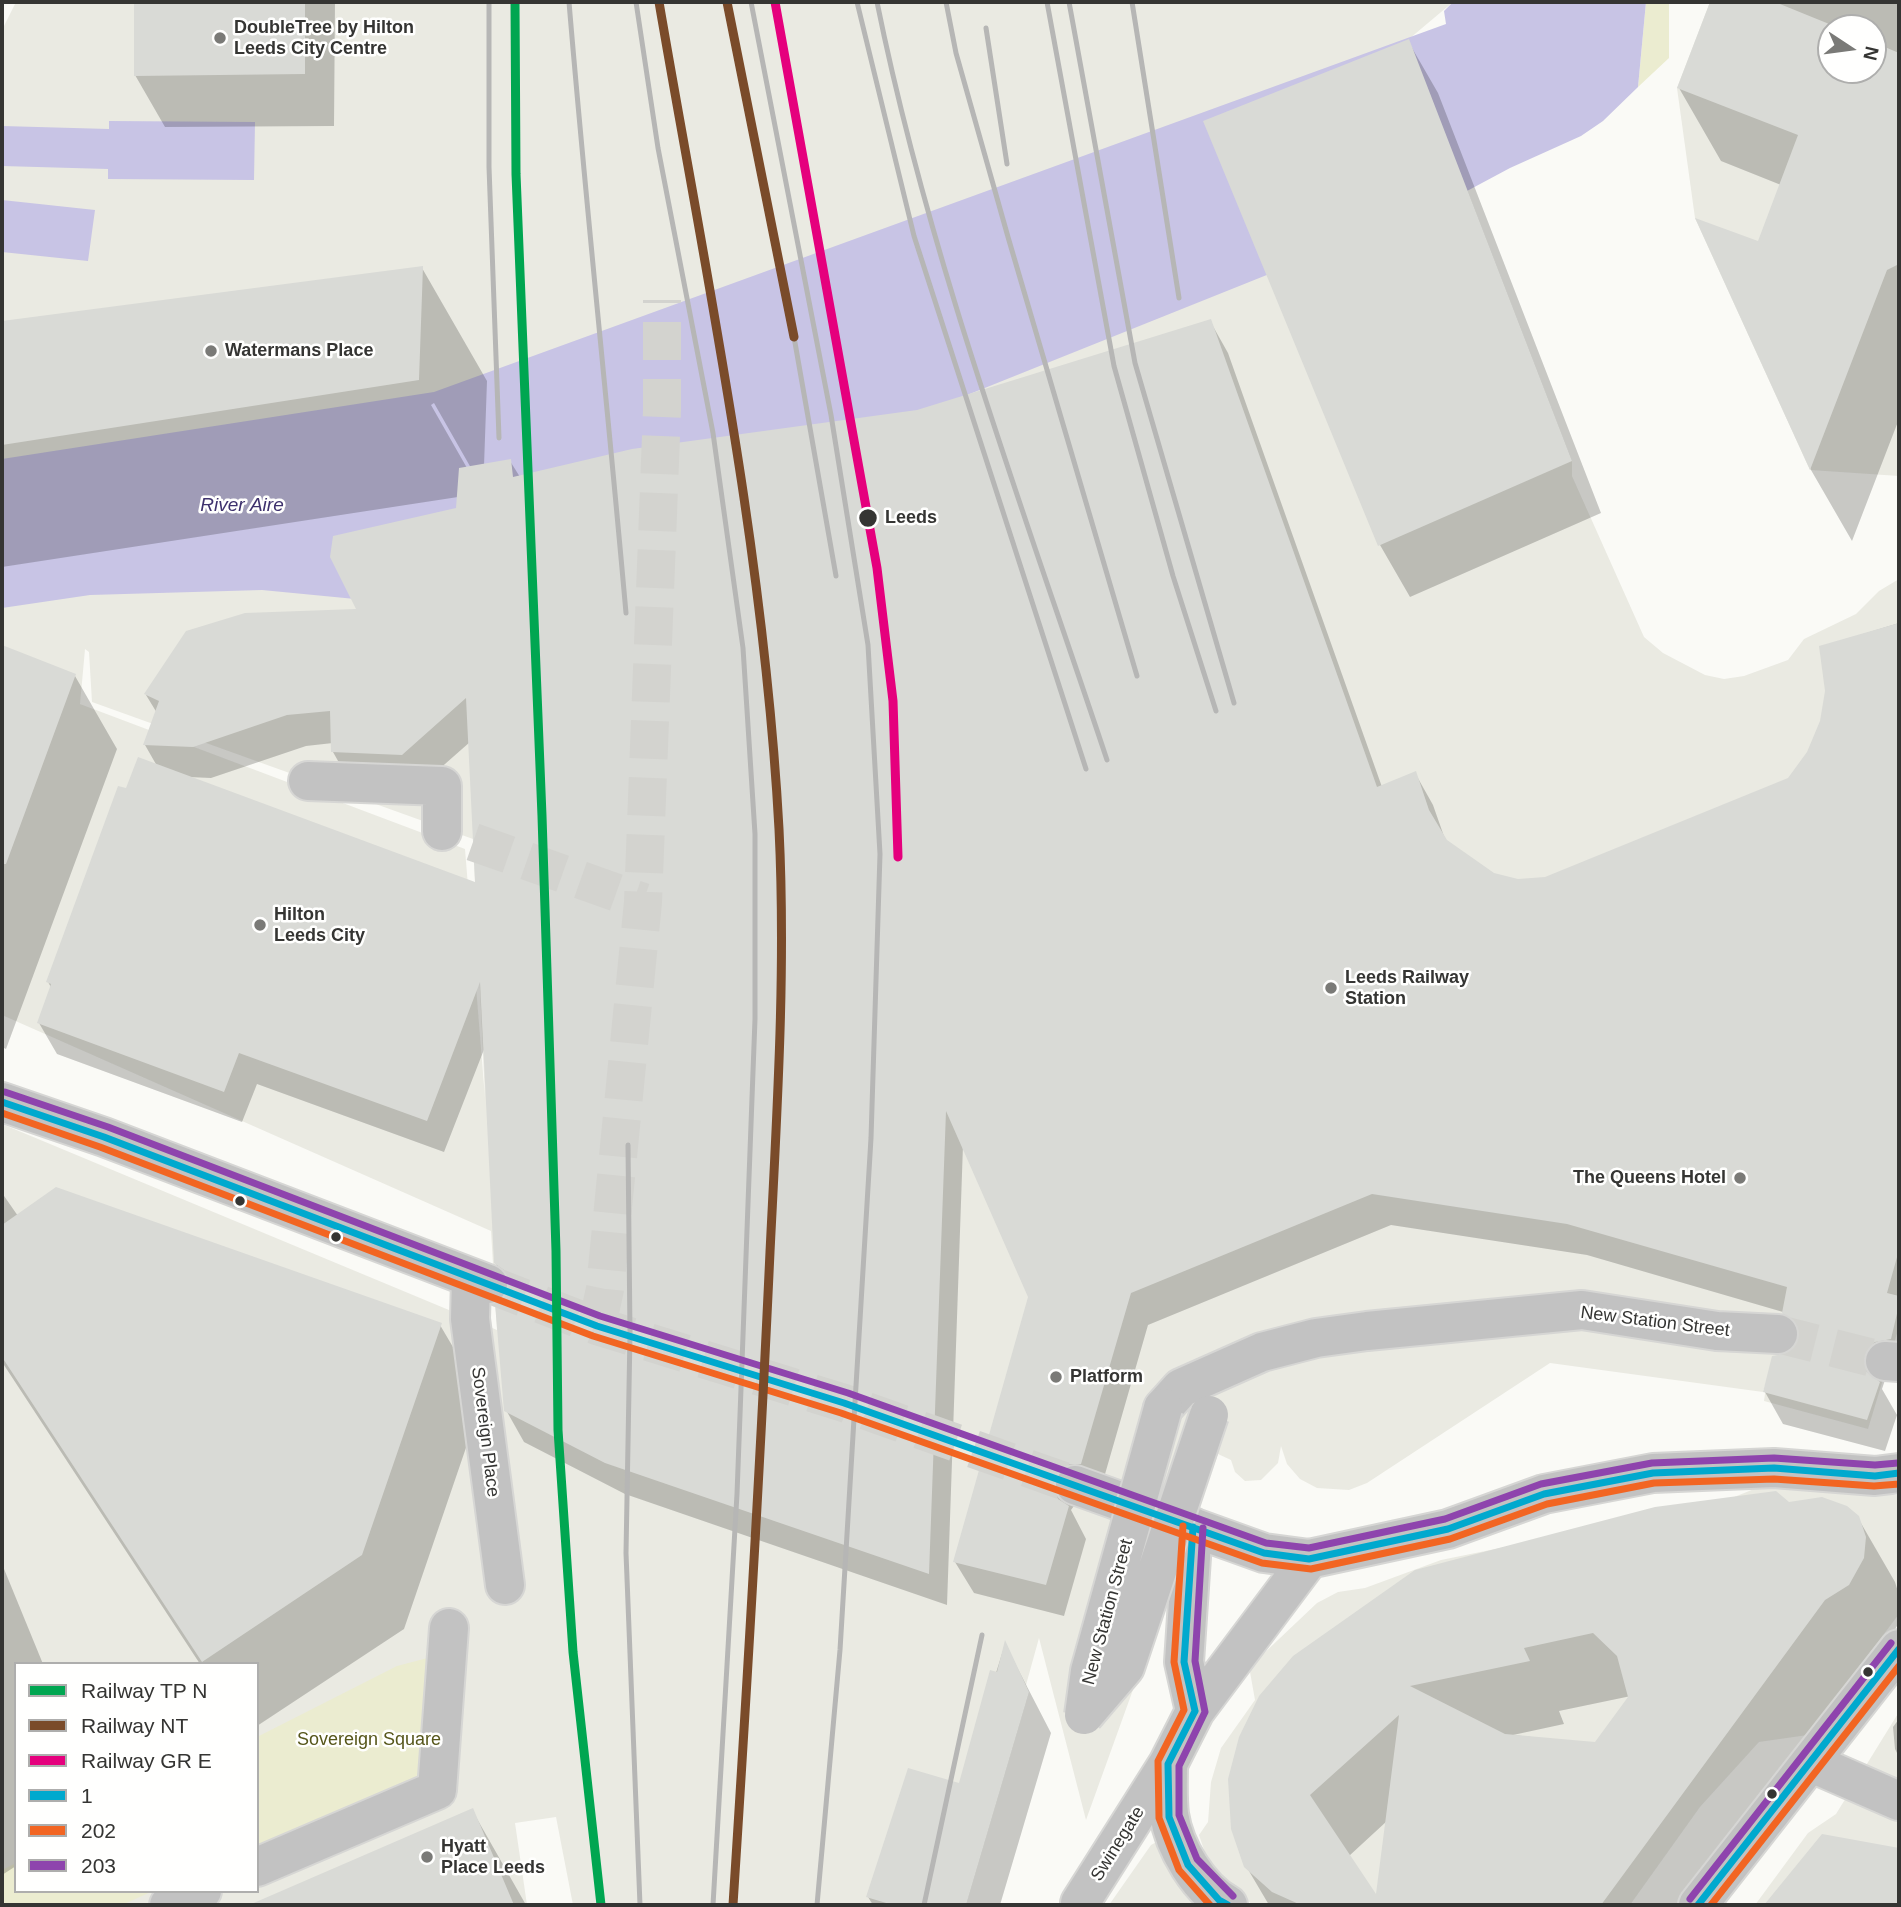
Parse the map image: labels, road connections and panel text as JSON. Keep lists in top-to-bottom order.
{
  "streets": {
    "street": ["New Station Street", "Sovereign Place", "Swinegate"]
  },
  "water": ["River Aire"],
  "parks": ["Sovereign Square"],
  "places": [
    "DoubleTree by Hilton Leeds City Centre",
    "Watermans Place",
    "Leeds",
    "Hilton Leeds City",
    "Leeds Railway Station",
    "The Queens Hotel",
    "Platform",
    "Hyatt Place Leeds"
  ],
  "lines": [
    "rail line NT",
    "transit line 203",
    "transit line 1",
    "transit line 202"
  ],
  "legend": [
    "Railway TP N",
    "Railway NT",
    "Railway GR E",
    "1",
    "202",
    "203"
  ],
  "north": "right"
}
